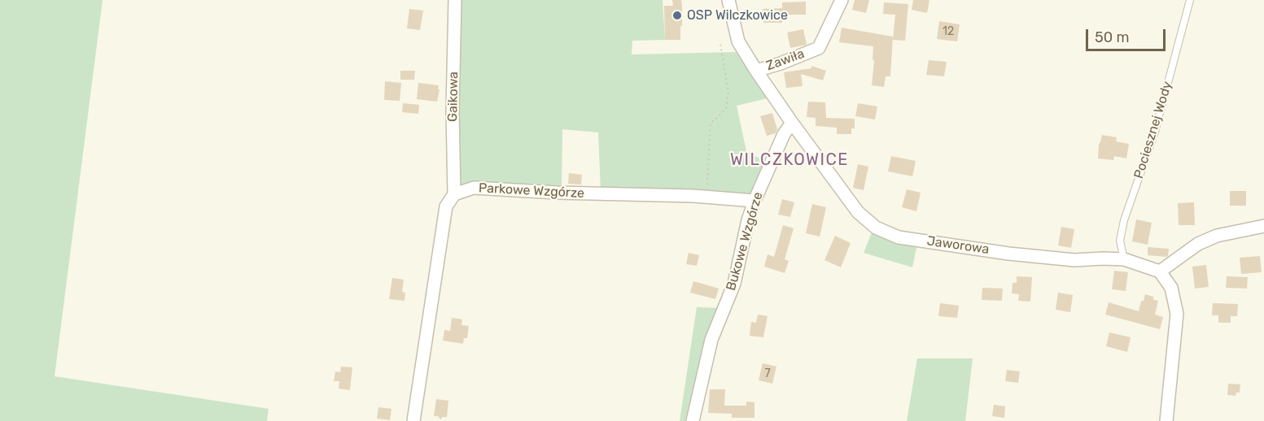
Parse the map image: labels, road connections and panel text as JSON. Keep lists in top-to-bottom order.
{
  "streets": {
    "street": [
      "Zawiła",
      "Gaikowa",
      "Parkowe Wzgórze",
      "Bukowe Wzgórze",
      "Jaworowa"
    ],
    "lane": ["Pociesznej Wody"]
  },
  "crossings": [
    ["Zawiła", "Jaworowa"],
    ["Gaikowa", "Parkowe Wzgórze"],
    ["Pociesznej Wody", "Jaworowa"],
    ["Parkowe Wzgórze", "Bukowe Wzgórze"],
    ["Bukowe Wzgórze", "Jaworowa"]
  ],
  "districts": ["WILCZKOWICE"],
  "places": ["OSP Wilczkowice"],
  "house_numbers": ["12", "7"],
  "scale_bar": "50 m"
}
